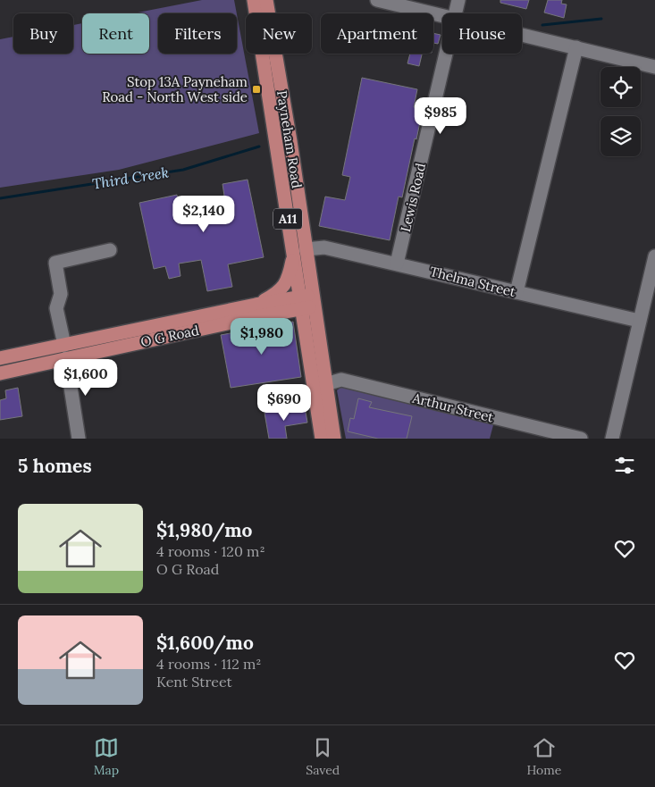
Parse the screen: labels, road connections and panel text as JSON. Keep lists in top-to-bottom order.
{
  "streets": {
    "main road": ["Payneham Road", "A11", "O G Road"],
    "street": ["Lewis Road", "Thelma Street", "Arthur Street"]
  },
  "crossings": [
    ["Payneham Road", "Thelma Street"],
    ["Payneham Road", "O G Road"],
    ["Payneham Road", "Arthur Street"],
    ["Lewis Road", "Thelma Street"]
  ],
  "water": ["Third Creek"],
  "places": {
    "transit": ["Stop 13A Payneham Road - North West side"]
  },
  "page": {
    "chip": [
      "Buy",
      "Rent",
      "Filters",
      "New",
      "Apartment",
      "House"
    ],
    "price": [
      "$985",
      "$2,140",
      "$1,980",
      "$1,600",
      "$690"
    ],
    "heading": "5 homes",
    "list": [
      {
        "name": "$1,980/mo",
        "note": "4 rooms · 120 m² · O G Road"
      },
      {
        "name": "$1,600/mo",
        "note": "4 rooms · 112 m² · Kent Street"
      }
    ],
    "tabs": ["Map", "Saved", "Home"]
  }
}
